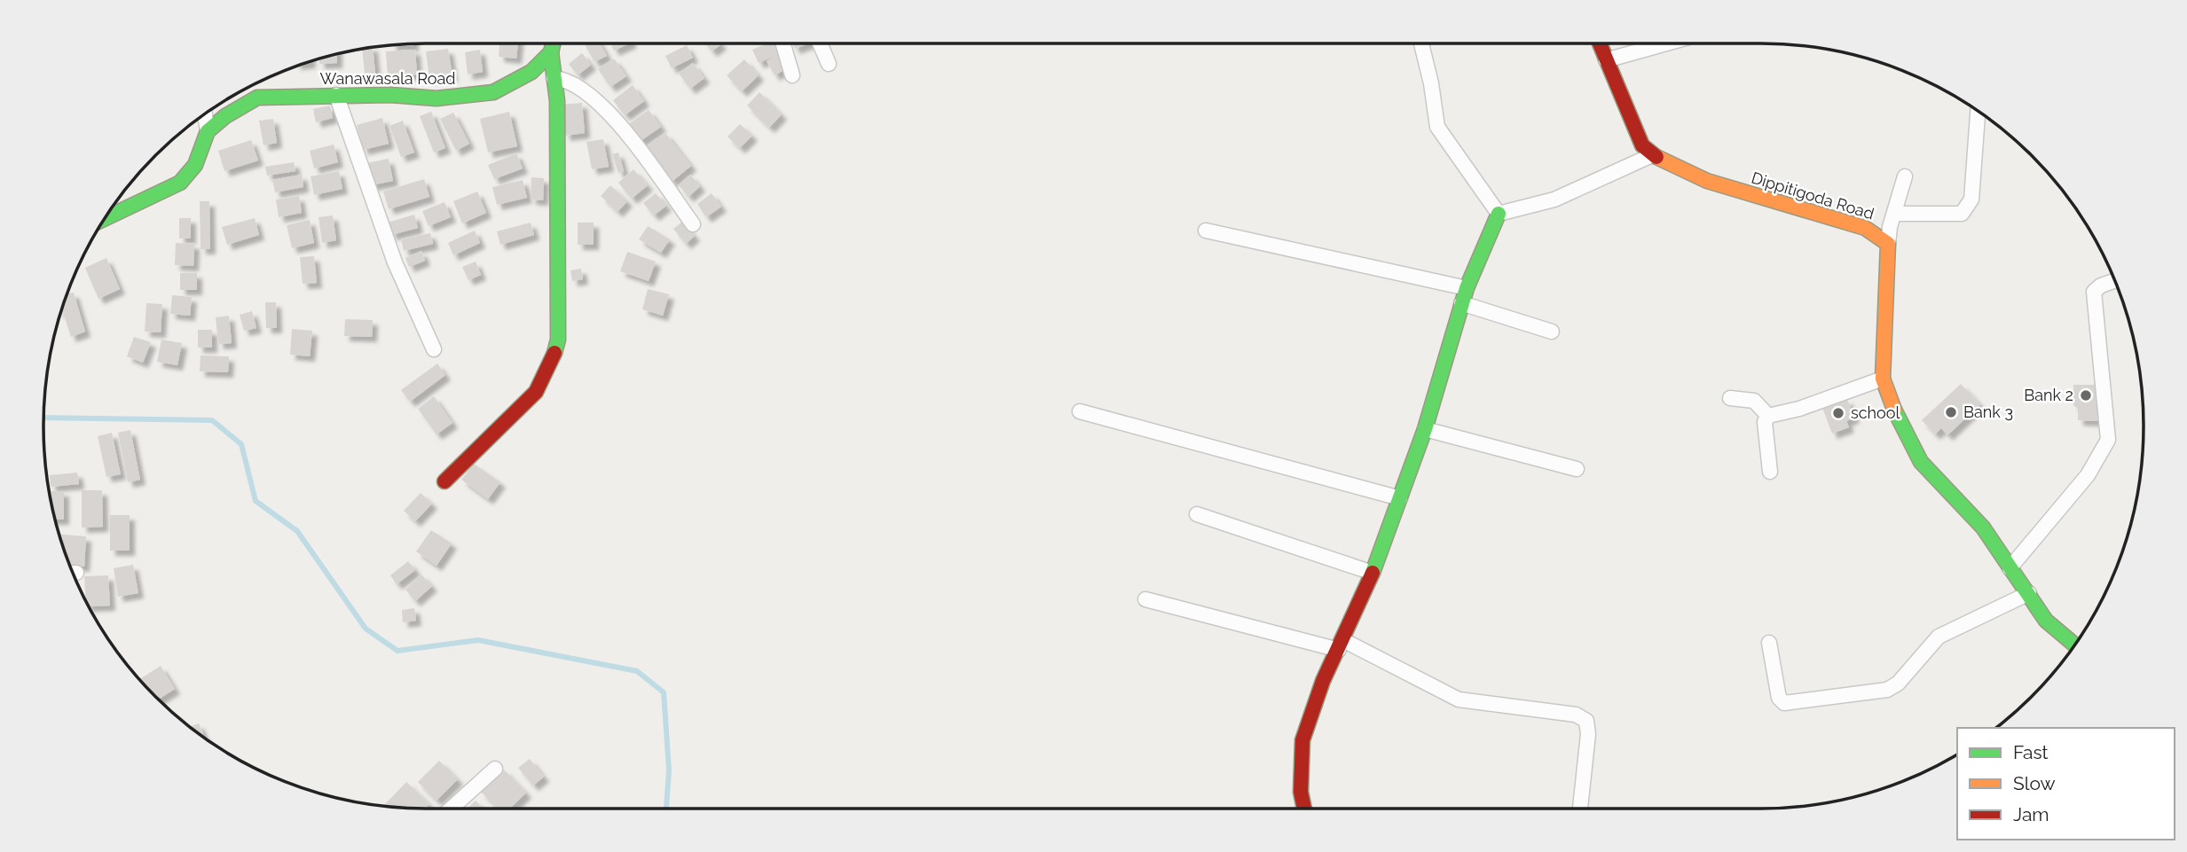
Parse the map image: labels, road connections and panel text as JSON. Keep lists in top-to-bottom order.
{
  "streets": {
    "street": ["Wanawasala Road", "Dippitigoda Road"]
  },
  "places": ["Bank 2", "Bank 3", "school"],
  "legend": ["Fast", "Slow", "Jam"]
}
